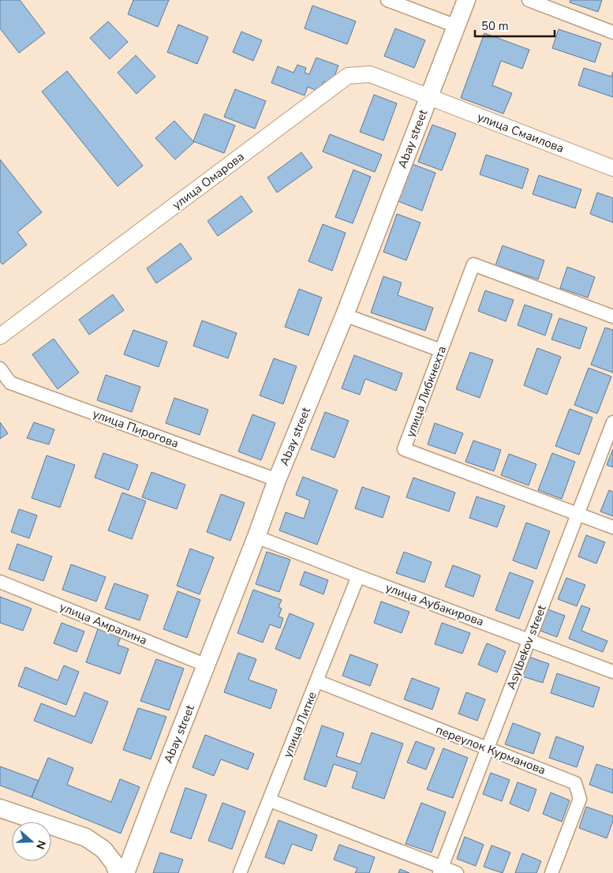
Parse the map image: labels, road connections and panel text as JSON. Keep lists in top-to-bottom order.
{
  "streets": {
    "main road": ["Abay street"],
    "street": [
      "улица Смаилова",
      "улица Омарова",
      "улица Либкнехта",
      "улица Пирогова",
      "улица Аубакирова",
      "улица Амралина",
      "Asylbekov street",
      "улица Литке",
      "переулок Курманова"
    ]
  },
  "crossings": [
    ["улица Смаилова", "Abay street"],
    ["улица Смаилова", "улица Омарова"],
    ["Abay street", "улица Омарова"],
    ["Abay street", "улица Пирогова"],
    ["Abay street", "улица Аубакирова"],
    ["Abay street", "улица Амралина"],
    ["улица Либкнехта", "Asylbekov street"],
    ["улица Аубакирова", "Asylbekov street"],
    ["улица Аубакирова", "улица Литке"],
    ["Asylbekov street", "переулок Курманова"],
    ["улица Литке", "переулок Курманова"]
  ],
  "scale_bar": "50 m",
  "north": "right"
}
